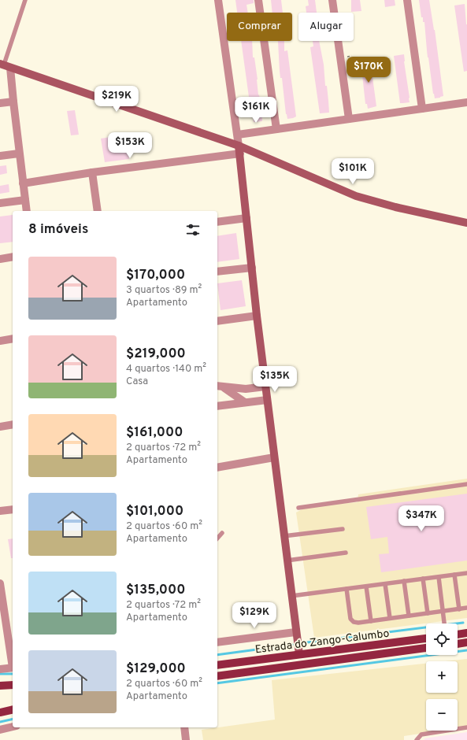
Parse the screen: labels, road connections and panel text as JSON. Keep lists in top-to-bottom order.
{
  "streets": {
    "main road": ["Estrada do Zango-Calumbo"]
  },
  "page": {
    "chip": ["Comprar", "Alugar"],
    "price": [
      "$170K",
      "$219K",
      "$161K",
      "$153K",
      "$101K",
      "$135K",
      "$347K",
      "$129K"
    ],
    "heading": "8 imóveis",
    "list": [
      {
        "name": "$170,000",
        "note": "3 quartos · 89 m² · Apartamento"
      },
      {
        "name": "$219,000",
        "note": "4 quartos · 140 m² · Casa"
      },
      {
        "name": "$161,000",
        "note": "2 quartos · 72 m² · Apartamento"
      },
      {
        "name": "$101,000",
        "note": "2 quartos · 60 m² · Apartamento"
      },
      {
        "name": "$135,000",
        "note": "2 quartos · 72 m² · Apartamento"
      },
      {
        "name": "$129,000",
        "note": "2 quartos · 60 m² · Apartamento"
      }
    ],
    "map_buttons": ["+", "−"]
  }
}
